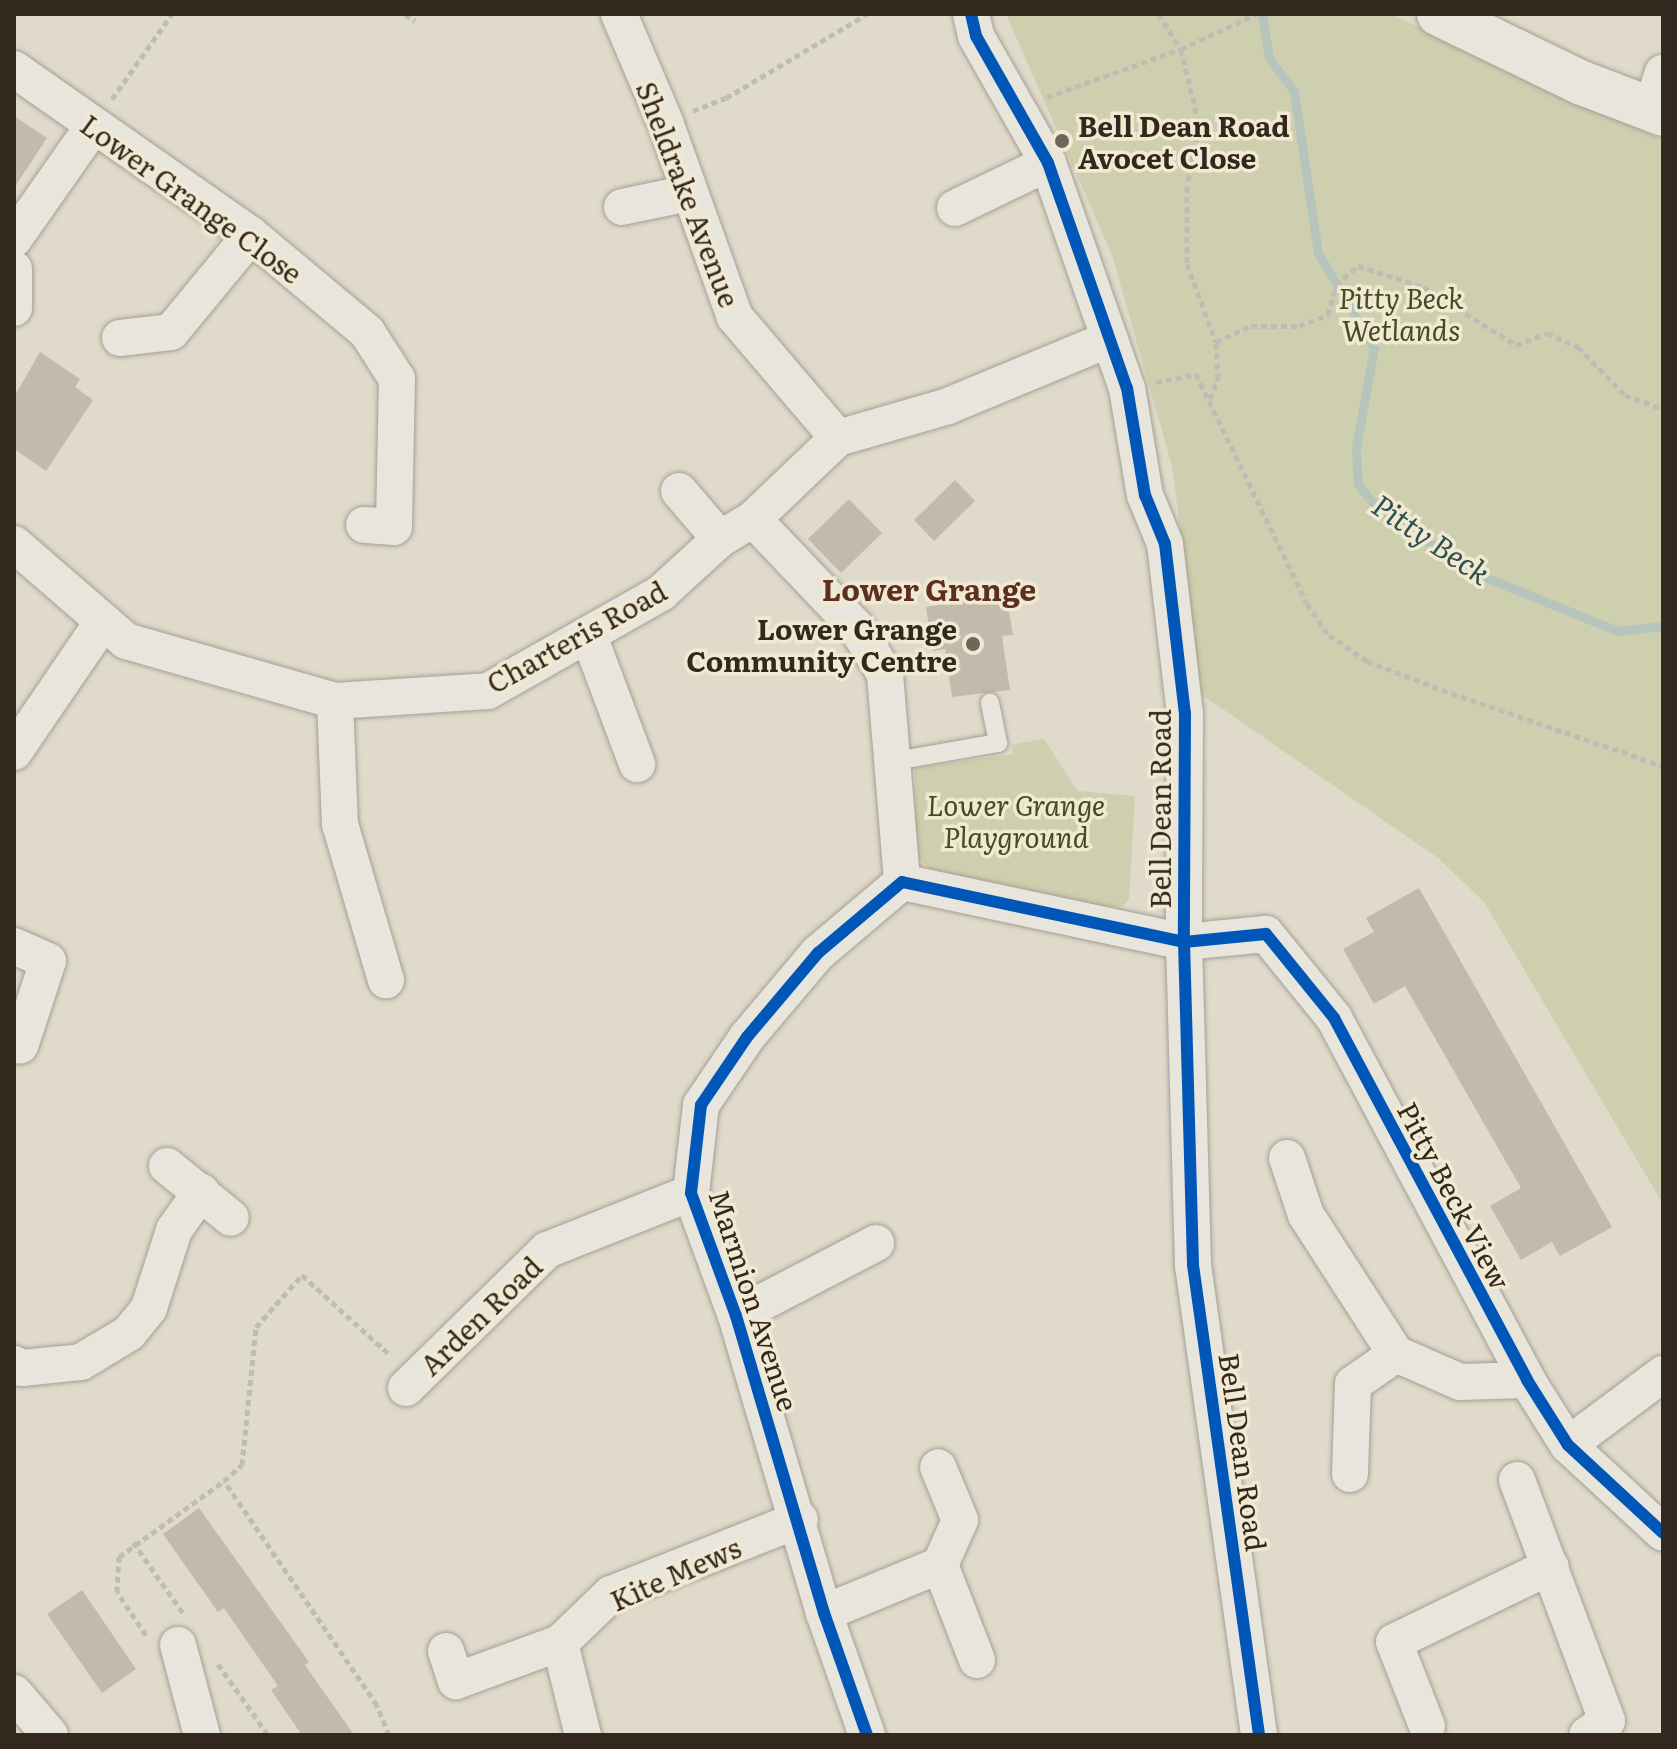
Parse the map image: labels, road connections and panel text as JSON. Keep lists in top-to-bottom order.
{
  "streets": {
    "street": [
      "Sheldrake Avenue",
      "Lower Grange Close",
      "Charteris Road",
      "Bell Dean Road",
      "Pitty Beck View",
      "Marmion Avenue",
      "Arden Road",
      "Kite Mews"
    ]
  },
  "crossings": [
    ["Sheldrake Avenue", "Charteris Road"],
    ["Charteris Road", "Bell Dean Road"],
    ["Bell Dean Road", "Pitty Beck View"],
    ["Marmion Avenue", "Arden Road"],
    ["Marmion Avenue", "Kite Mews"]
  ],
  "districts": ["Lower Grange"],
  "water": ["Pitty Beck"],
  "parks": ["Pitty Beck Wetlands", "Lower Grange Playground"],
  "places": ["Bell Dean Road Avocet Close", "Lower Grange Community Centre"]
}
